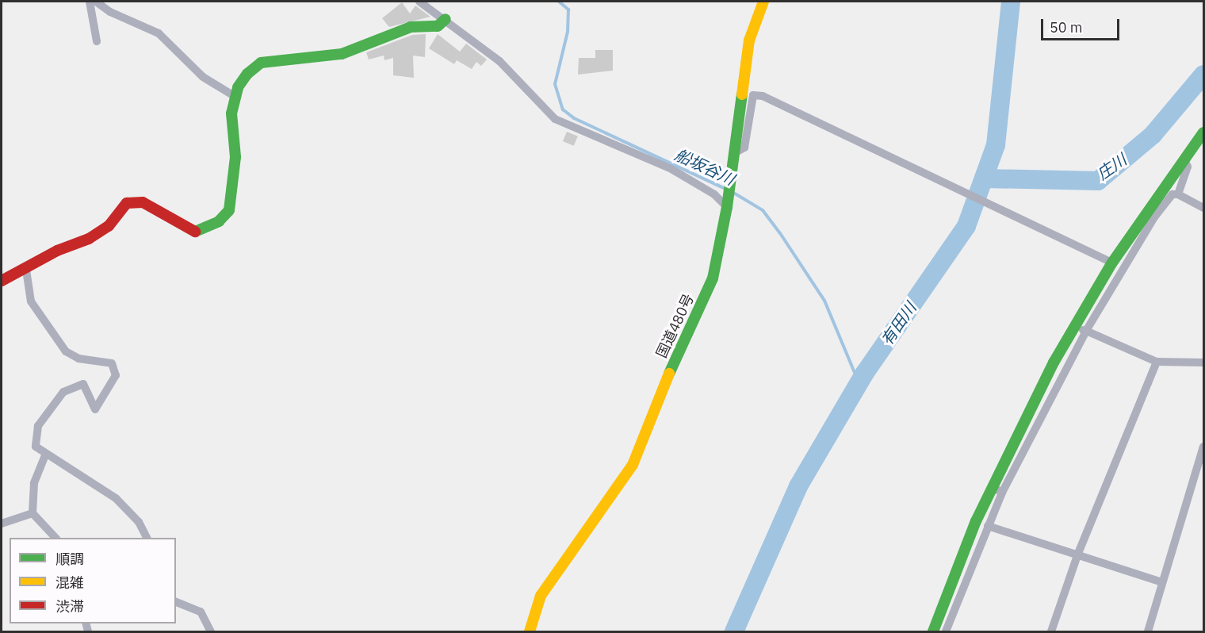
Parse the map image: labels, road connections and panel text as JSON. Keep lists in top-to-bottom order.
{
  "streets": {
    "main road": ["国道480号"]
  },
  "water": ["船坂谷川", "庄川", "有田川"],
  "legend": ["順調", "混雑", "渋滞"],
  "scale_bar": "50 m"
}
